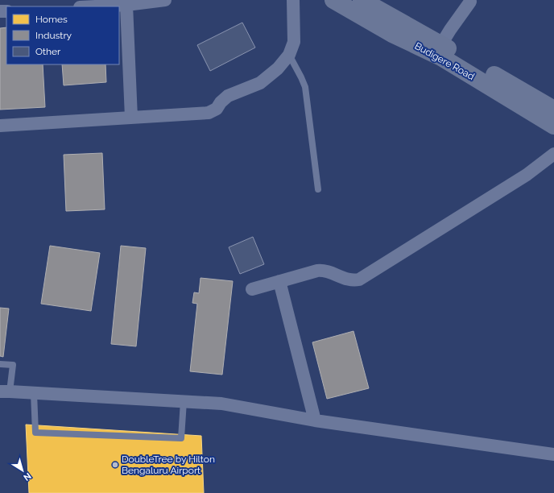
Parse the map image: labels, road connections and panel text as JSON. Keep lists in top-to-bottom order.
{
  "streets": {
    "main road": ["Budigere Road"]
  },
  "places": ["DoubleTree by Hilton Bengaluru Airport"],
  "legend": ["Homes", "Industry", "Other"],
  "north": "bottom right"
}
